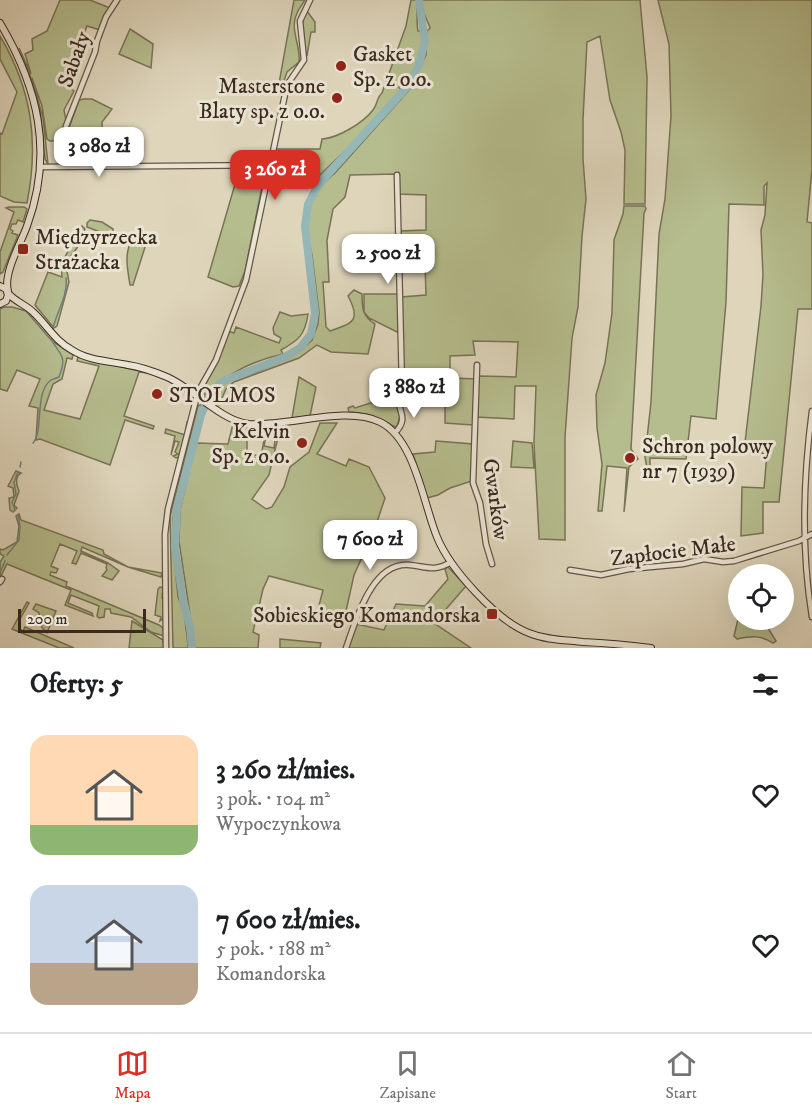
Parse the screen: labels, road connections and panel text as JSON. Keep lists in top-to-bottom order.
{
  "streets": {
    "street": ["Sabały", "Gwarków", "Zapłocie Małe"]
  },
  "places": {
    "other": [
      "Gasket Sp. z o.o.",
      "Masterstone Blaty sp. z o.o.",
      "STOLMOS",
      "Kelvin Sp. z o.o.",
      "Schron polowy nr 7 (1939)"
    ],
    "transit": ["Międzyrzecka Strażacka", "Sobieskiego Komandorska"]
  },
  "scale_bar": "200 m",
  "page": {
    "price": [
      "3 080 zł",
      "3 260 zł",
      "2 500 zł",
      "3 880 zł",
      "7 600 zł"
    ],
    "scale": "200 m",
    "heading": "Oferty: 5",
    "list": [
      {
        "name": "3 260 zł/mies.",
        "note": "3 pok. · 104 m² · Wypoczynkowa"
      },
      {
        "name": "7 600 zł/mies.",
        "note": "5 pok. · 188 m² · Komandorska"
      }
    ],
    "tabs": ["Mapa", "Zapisane", "Start"]
  }
}
